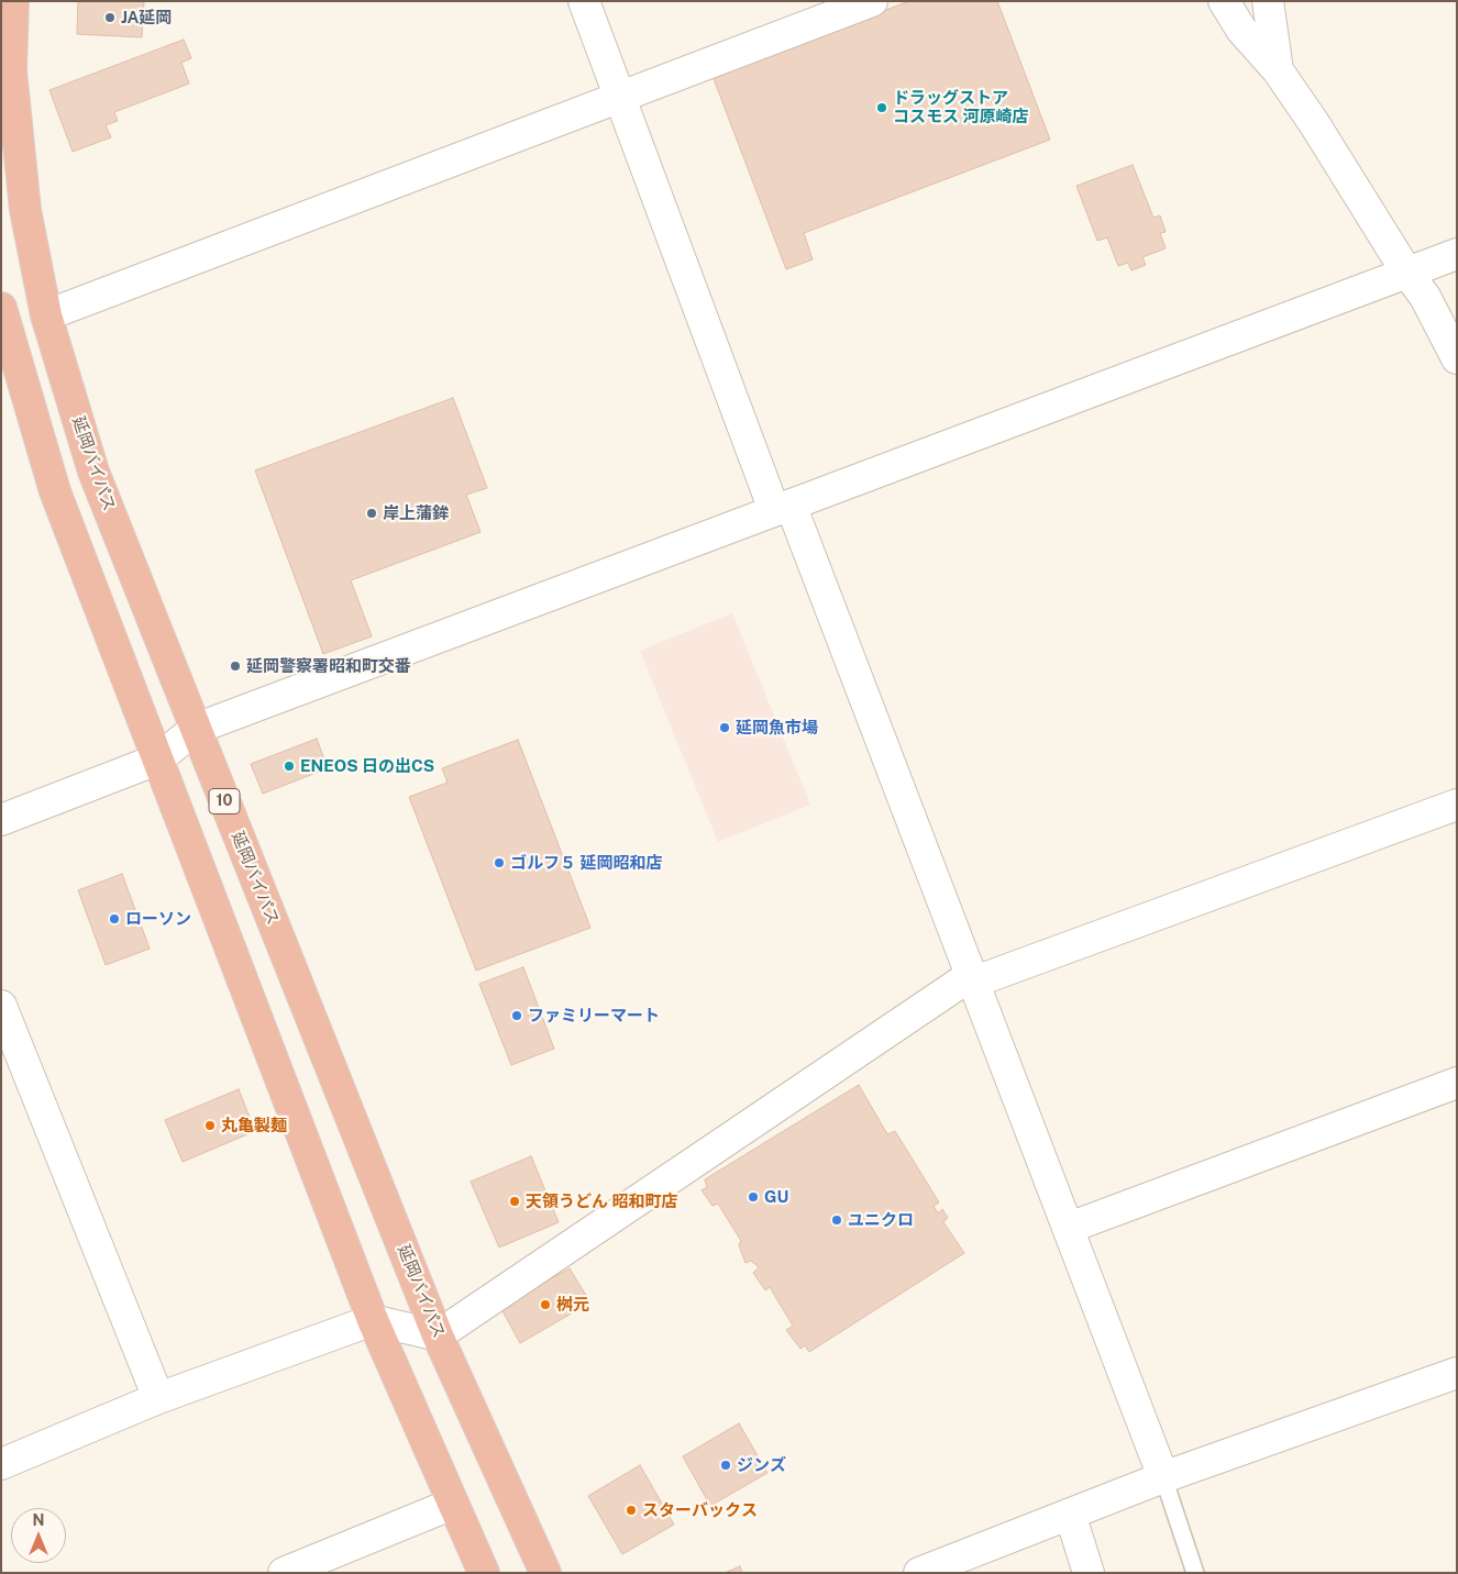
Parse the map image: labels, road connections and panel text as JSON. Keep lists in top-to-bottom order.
{
  "streets": {
    "highway": ["延岡バイパス", "10"]
  },
  "places": [
    "JA延岡",
    "ドラッグストア コスモス 河原崎店",
    "岸上蒲鉾",
    "延岡警察署昭和町交番",
    "延岡魚市場",
    "ENEOS 日の出CS",
    "ゴルフ５ 延岡昭和店",
    "ローソン",
    "ファミリーマート",
    "丸亀製麺",
    "GU",
    "天領うどん 昭和町店",
    "ユニクロ",
    "桝元",
    "ジンズ",
    "スターバックス"
  ],
  "north": "top"
}
